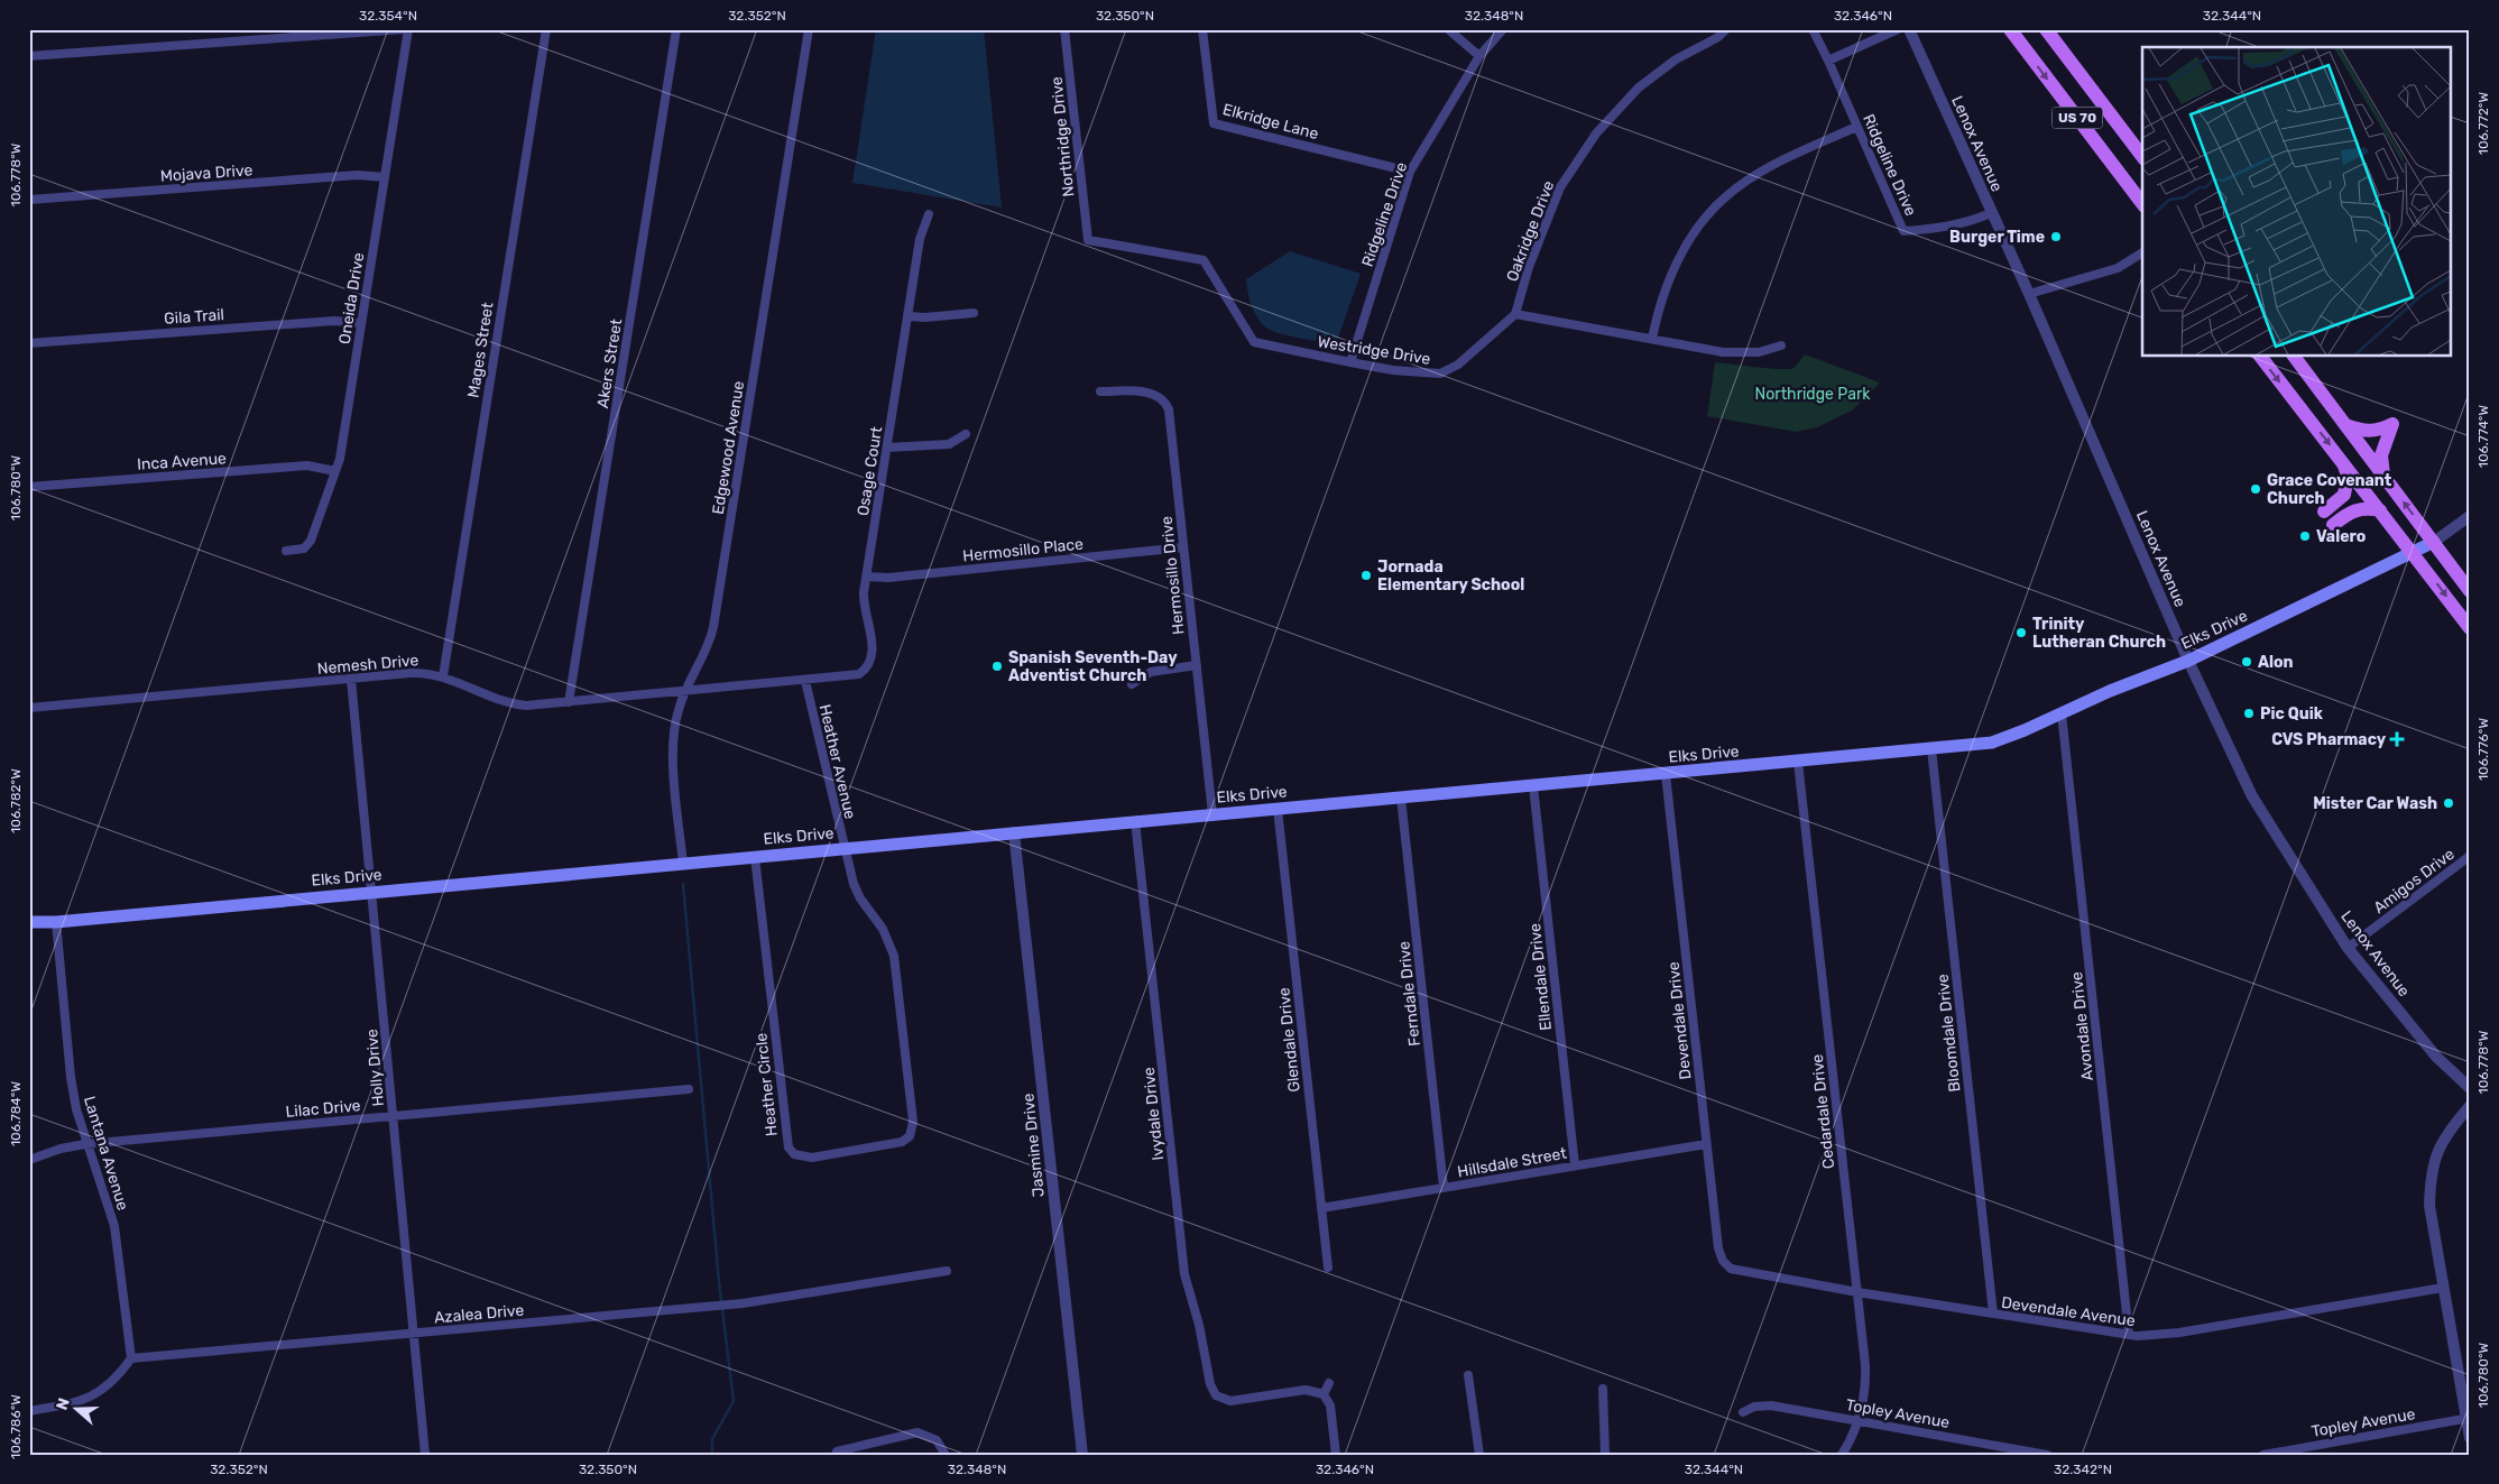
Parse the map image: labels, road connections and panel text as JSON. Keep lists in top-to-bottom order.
{
  "streets": {
    "main road": ["US 70", "Elks Drive"],
    "street": [
      "Elkridge Lane",
      "Northridge Drive",
      "Lenox Avenue",
      "Ridgeline Drive",
      "Mojava Drive",
      "Oakridge Drive",
      "Oneida Drive",
      "Gila Trail",
      "Mages Street",
      "Westridge Drive",
      "Akers Street",
      "Edgewood Avenue",
      "Inca Avenue",
      "Osage Court",
      "Hermosillo Place",
      "Hermosillo Drive",
      "Nemesh Drive",
      "Heather Avenue",
      "Amigos Drive",
      "Ellendale Drive",
      "Ferndale Drive",
      "Devendale Drive",
      "Avondale Drive",
      "Bloomdale Drive",
      "Glendale Drive",
      "Holly Drive",
      "Heather Circle",
      "Lilac Drive",
      "Cedardale Drive",
      "Ivydale Drive",
      "Jasmine Drive",
      "Lantana Avenue",
      "Hillsdale Street",
      "Devendale Avenue",
      "Azalea Drive",
      "Topley Avenue"
    ]
  },
  "crossings": [
    ["Elkridge Lane", "Ridgeline Drive"],
    ["Northridge Drive", "Westridge Drive"],
    ["Lenox Avenue", "Ridgeline Drive"],
    ["Lenox Avenue", "Elks Drive"],
    ["Lenox Avenue", "Amigos Drive"],
    ["Ridgeline Drive", "Westridge Drive"],
    ["Mojava Drive", "Oneida Drive"],
    ["Oakridge Drive", "Westridge Drive"],
    ["Oneida Drive", "Gila Trail"],
    ["Oneida Drive", "Inca Avenue"],
    ["Mages Street", "Nemesh Drive"],
    ["Akers Street", "Nemesh Drive"],
    ["Edgewood Avenue", "Elks Drive"],
    ["Edgewood Avenue", "Nemesh Drive"],
    ["Osage Court", "Hermosillo Place"],
    ["Osage Court", "Nemesh Drive"],
    ["Osage Court", "Heather Avenue"],
    ["Hermosillo Place", "Hermosillo Drive"],
    ["Hermosillo Drive", "Elks Drive"],
    ["Elks Drive", "Heather Avenue"],
    ["Elks Drive", "Ellendale Drive"],
    ["Elks Drive", "Ferndale Drive"],
    ["Elks Drive", "Devendale Drive"],
    ["Elks Drive", "Avondale Drive"],
    ["Elks Drive", "Bloomdale Drive"],
    ["Elks Drive", "Glendale Drive"],
    ["Elks Drive", "Holly Drive"],
    ["Elks Drive", "Heather Circle"],
    ["Elks Drive", "Cedardale Drive"],
    ["Elks Drive", "Ivydale Drive"],
    ["Elks Drive", "Jasmine Drive"],
    ["Elks Drive", "Lantana Avenue"],
    ["Nemesh Drive", "Heather Avenue"],
    ["Nemesh Drive", "Holly Drive"],
    ["Heather Avenue", "Heather Circle"],
    ["Ellendale Drive", "Hillsdale Street"],
    ["Ferndale Drive", "Hillsdale Street"],
    ["Devendale Drive", "Hillsdale Street"],
    ["Devendale Drive", "Devendale Avenue"],
    ["Avondale Drive", "Devendale Avenue"],
    ["Bloomdale Drive", "Devendale Avenue"],
    ["Glendale Drive", "Hillsdale Street"],
    ["Holly Drive", "Lilac Drive"],
    ["Holly Drive", "Azalea Drive"],
    ["Lilac Drive", "Lantana Avenue"],
    ["Cedardale Drive", "Devendale Avenue"],
    ["Cedardale Drive", "Topley Avenue"],
    ["Lantana Avenue", "Azalea Drive"]
  ],
  "parks": ["Northridge Park"],
  "places": {
    "other": [
      "Burger Time",
      "Grace Covenant Church",
      "Valero",
      "Jornada Elementary School",
      "Trinity Lutheran Church",
      "Alon",
      "Spanish Seventh-Day Adventist Church",
      "Pic Quik",
      "Mister Car Wash"
    ],
    "health": ["CVS Pharmacy"]
  },
  "north": "left",
  "coordinates": [
    "32.354°N",
    "32.352°N",
    "32.350°N",
    "32.348°N",
    "32.346°N",
    "32.344°N",
    "106.772°W",
    "106.778°W",
    "106.774°W",
    "106.780°W",
    "106.776°W",
    "106.782°W",
    "106.784°W",
    "106.786°W",
    "32.342°N"
  ]
}
